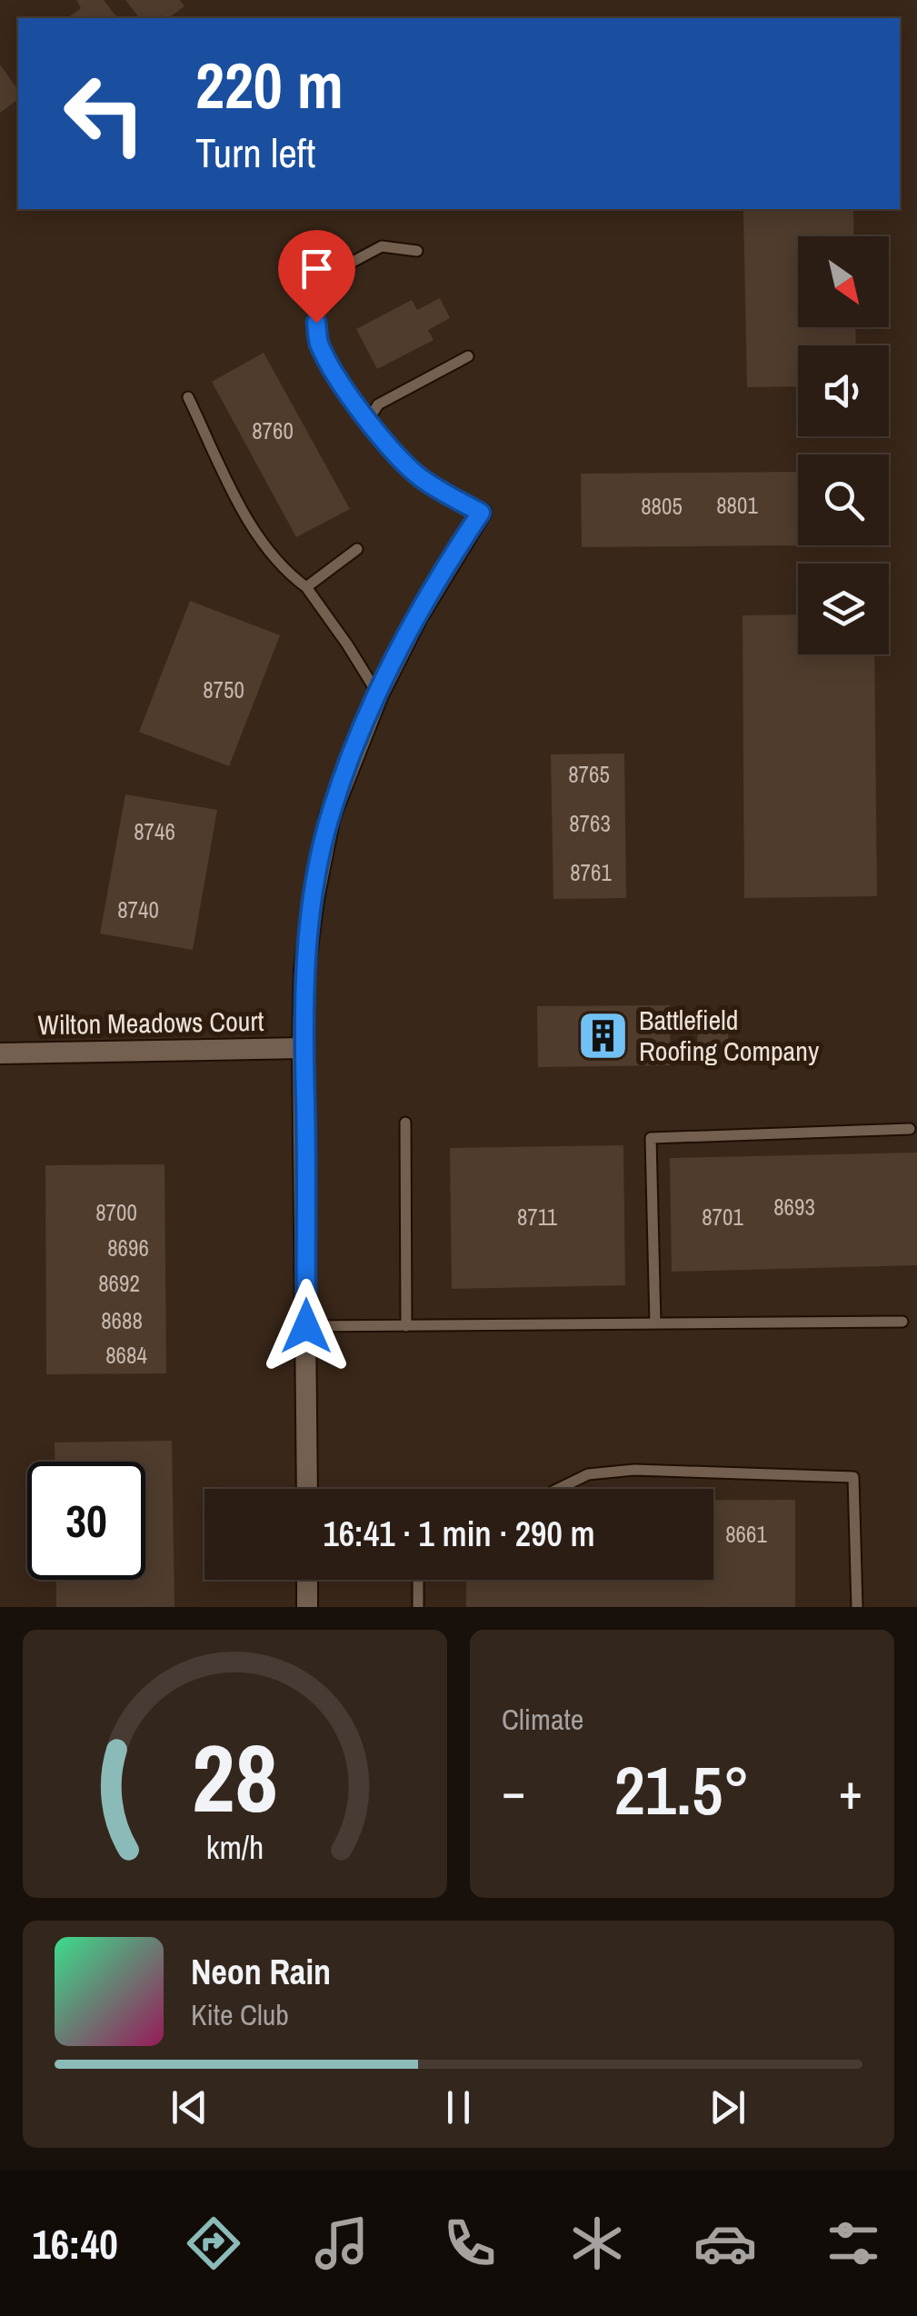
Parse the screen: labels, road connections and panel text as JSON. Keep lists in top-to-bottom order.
{
  "streets": {
    "street": ["Wilton Meadows Court"]
  },
  "places": {
    "building": ["Battlefield Roofing Company"]
  },
  "house_numbers": [
    "8760",
    "8801",
    "8805",
    "8750",
    "8765",
    "8763",
    "8746",
    "8761",
    "8740",
    "8693",
    "8700",
    "8711",
    "8701",
    "8696",
    "8692",
    "8688",
    "8684",
    "8661"
  ],
  "north": "bottom right",
  "page": {
    "turn": ["220 m", "Turn left"],
    "limit": "30",
    "trip": "16:41 · 1 min · 290 m",
    "tile": "Climate",
    "heat": ["−", "21.5°", "+"],
    "song": ["Neon Rain", "Kite Club"],
    "tabs": "16:40",
    "gauge": ["28", "km/h"]
  }
}
